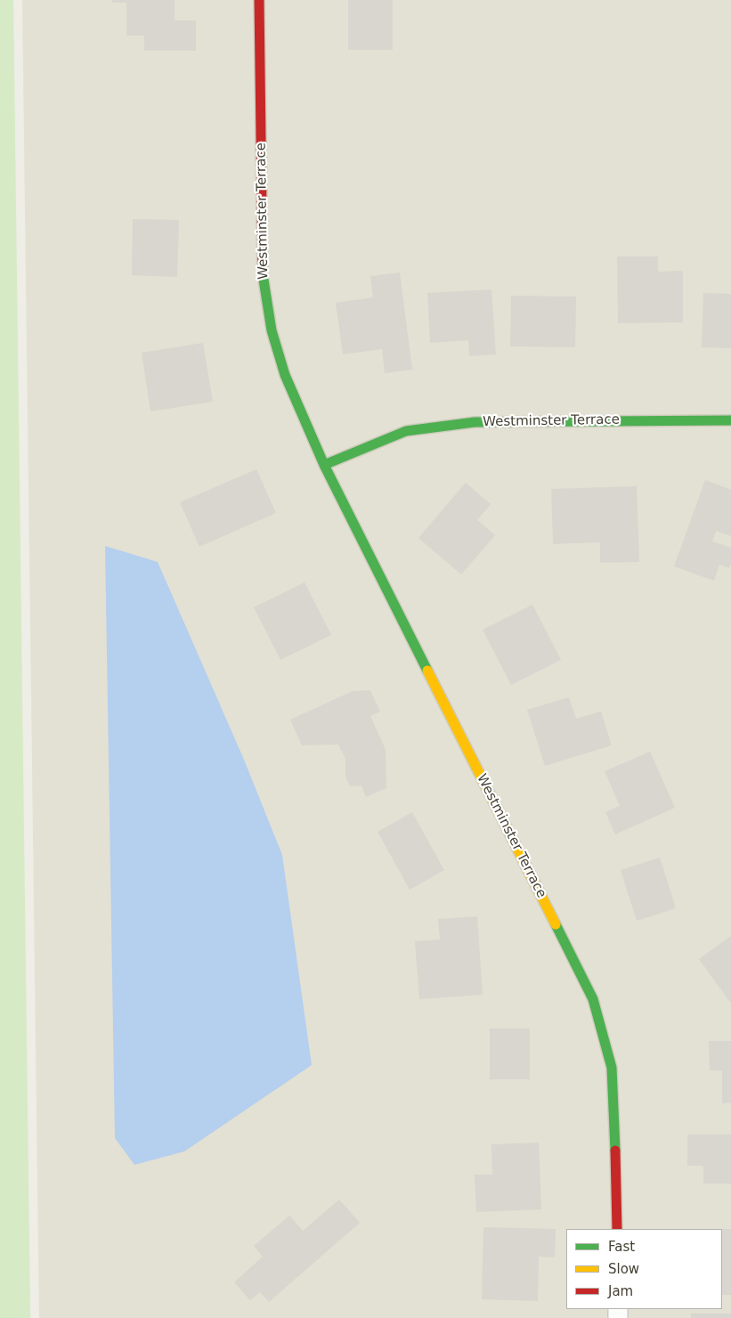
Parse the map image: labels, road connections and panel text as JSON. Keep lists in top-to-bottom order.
{
  "streets": {
    "street": ["Westminster Terrace"]
  },
  "legend": ["Fast", "Slow", "Jam"]
}
